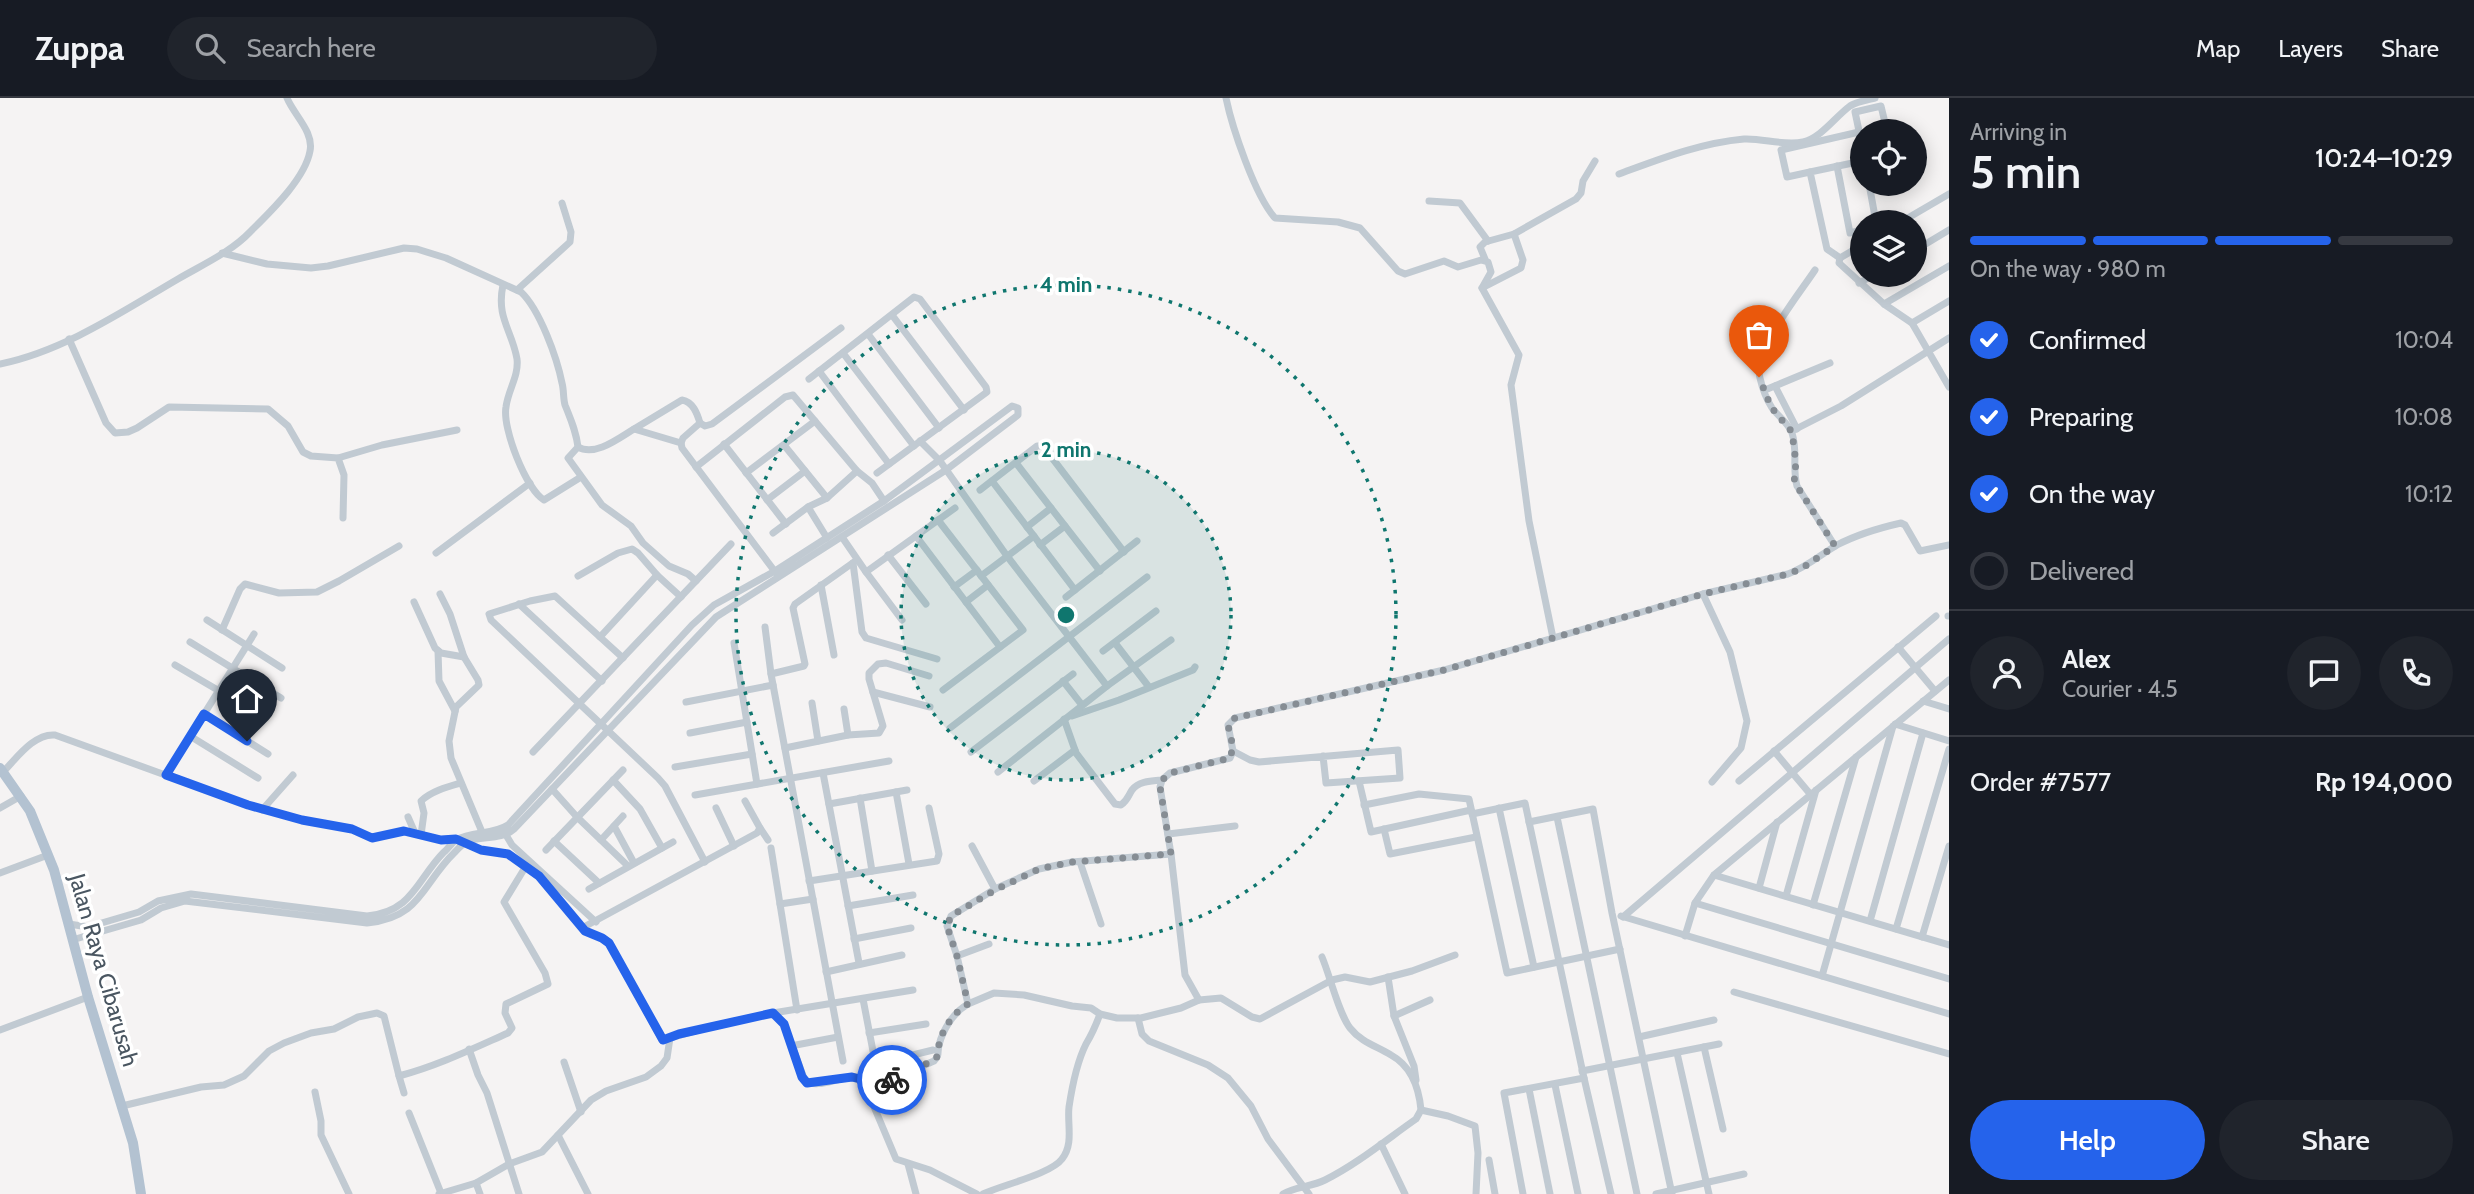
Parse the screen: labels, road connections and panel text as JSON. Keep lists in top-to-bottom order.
{
  "streets": {
    "main road": ["Jalan Raya Cibarusah"]
  },
  "page": {
    "header": "Zuppa",
    "search": "Search here",
    "nav": ["Map", "Layers", "Share"],
    "heading": ["5 min", "Arriving in", "10:24–10:29"],
    "panel": [
      "Alex",
      "Courier · 4.5",
      "Order #7577",
      "Rp 194,000"
    ],
    "bar": "On the way · 980 m",
    "list": [
      ["Confirmed", "10:04"],
      ["Preparing", "10:08"],
      ["On the way", "10:12"],
      "Delivered"
    ],
    "buttons": ["Help", "Share"]
  },
  "rings": ["4 min", "2 min"]
}
